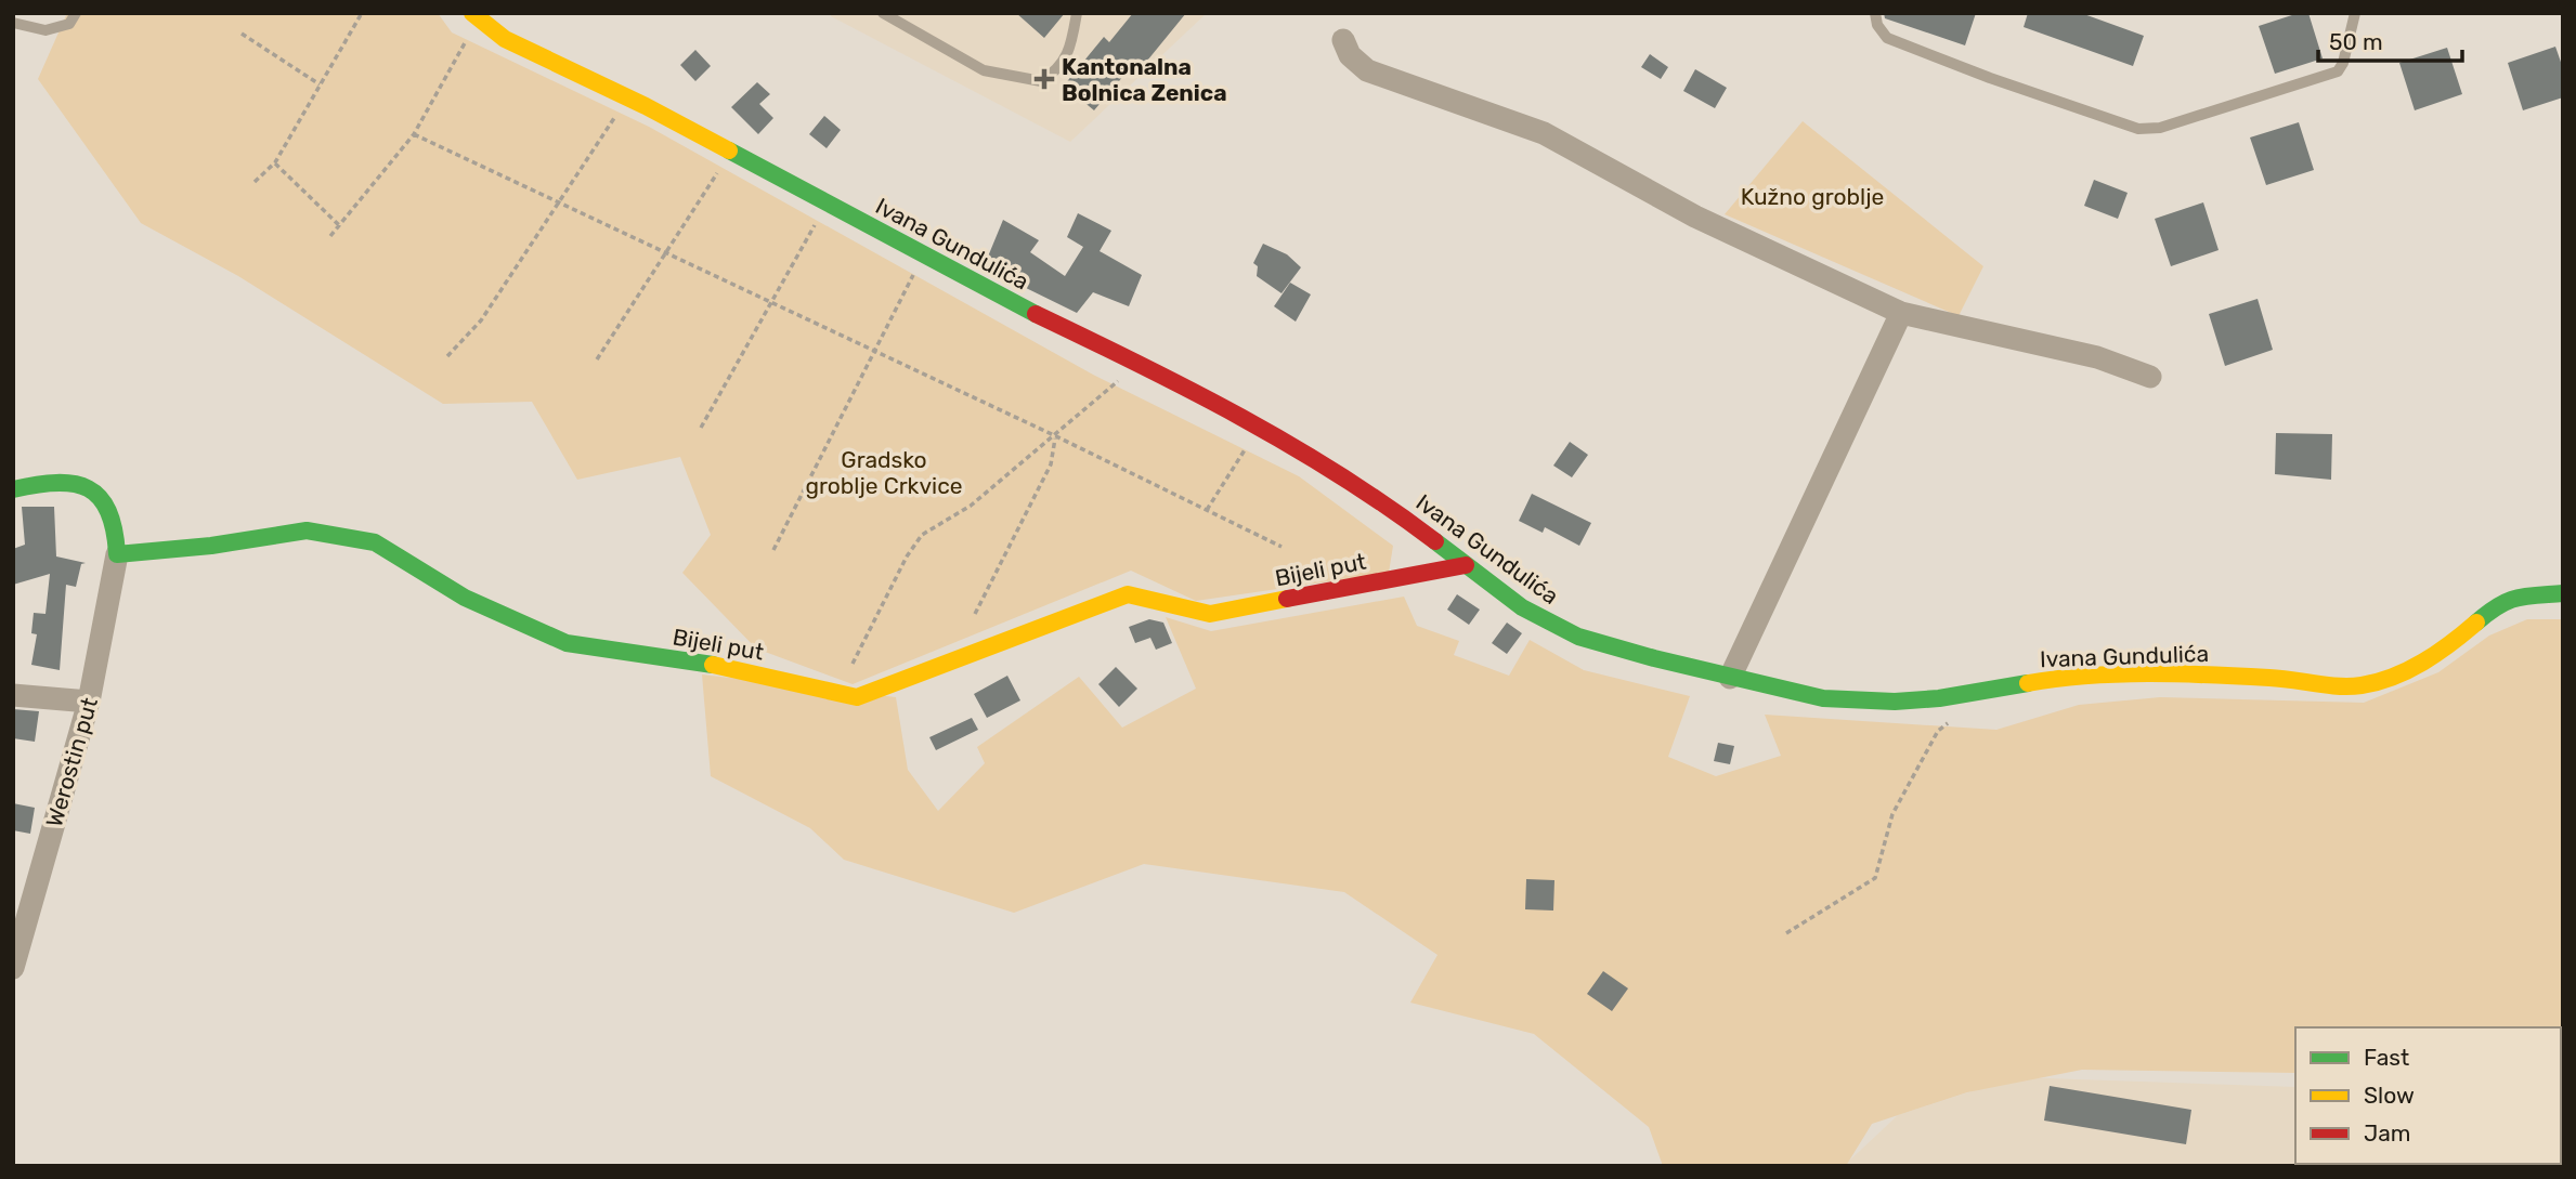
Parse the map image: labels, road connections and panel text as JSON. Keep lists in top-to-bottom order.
{
  "streets": {
    "street": ["Ivana Gundulića", "Bijeli put", "Werostin put"]
  },
  "crossings": [
    ["Ivana Gundulića", "Bijeli put"],
    ["Bijeli put", "Werostin put"]
  ],
  "parks": ["Kužno groblje", "Gradsko groblje Crkvice"],
  "places": {
    "health": ["Kantonalna Bolnica Zenica"]
  },
  "legend": ["Fast", "Slow", "Jam"],
  "scale_bar": "50 m"
}
